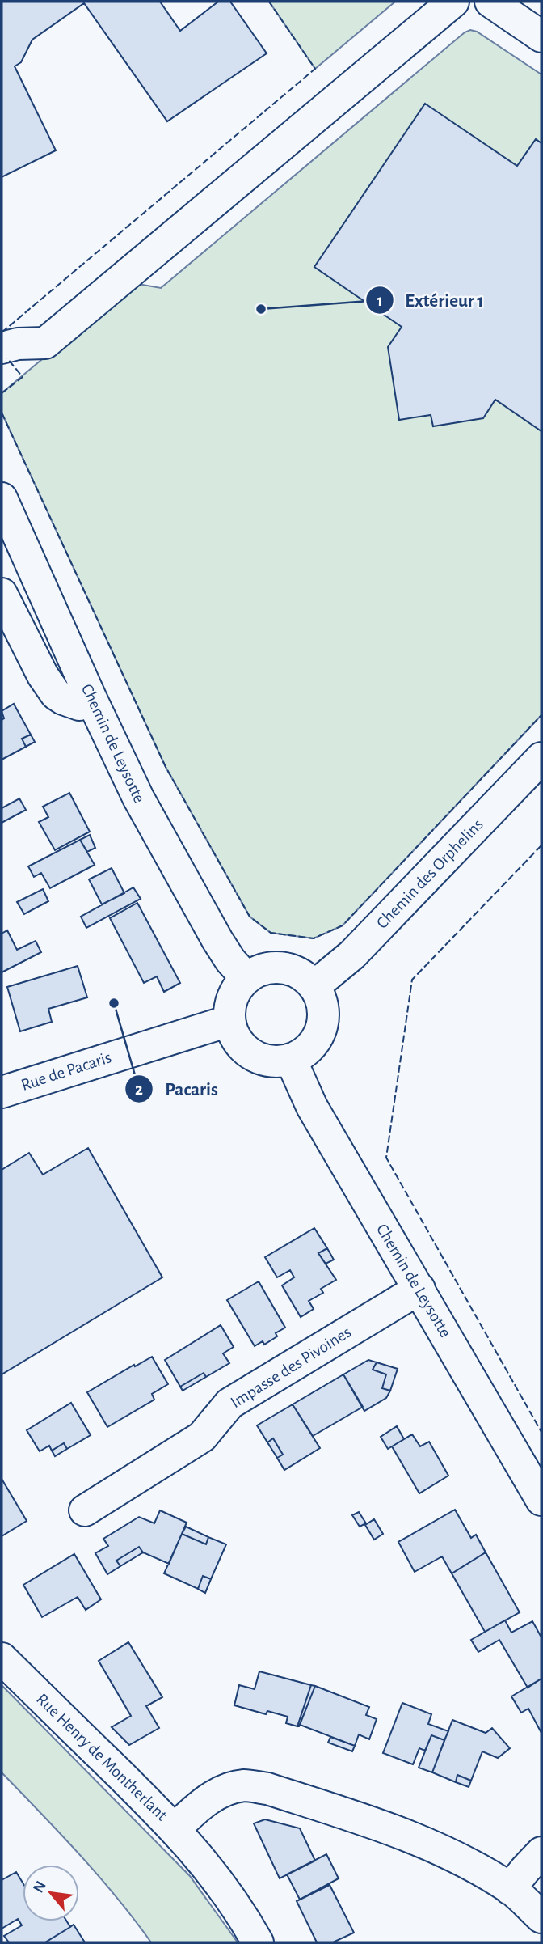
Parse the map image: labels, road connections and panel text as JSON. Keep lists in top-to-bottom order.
{
  "streets": {
    "street": [
      "Chemin de Leysotte",
      "Chemin des Orphelins",
      "Rue de Pacaris",
      "Impasse des Pivoines",
      "Rue Henry de Montherlant"
    ]
  },
  "crossings": [
    ["Chemin de Leysotte", "Chemin des Orphelins"],
    ["Chemin de Leysotte", "Rue de Pacaris"],
    ["Chemin de Leysotte", "Impasse des Pivoines"],
    ["Chemin des Orphelins", "Rue de Pacaris"]
  ],
  "places": ["Extérieur 1", "Pacaris"],
  "north": "top left"
}
